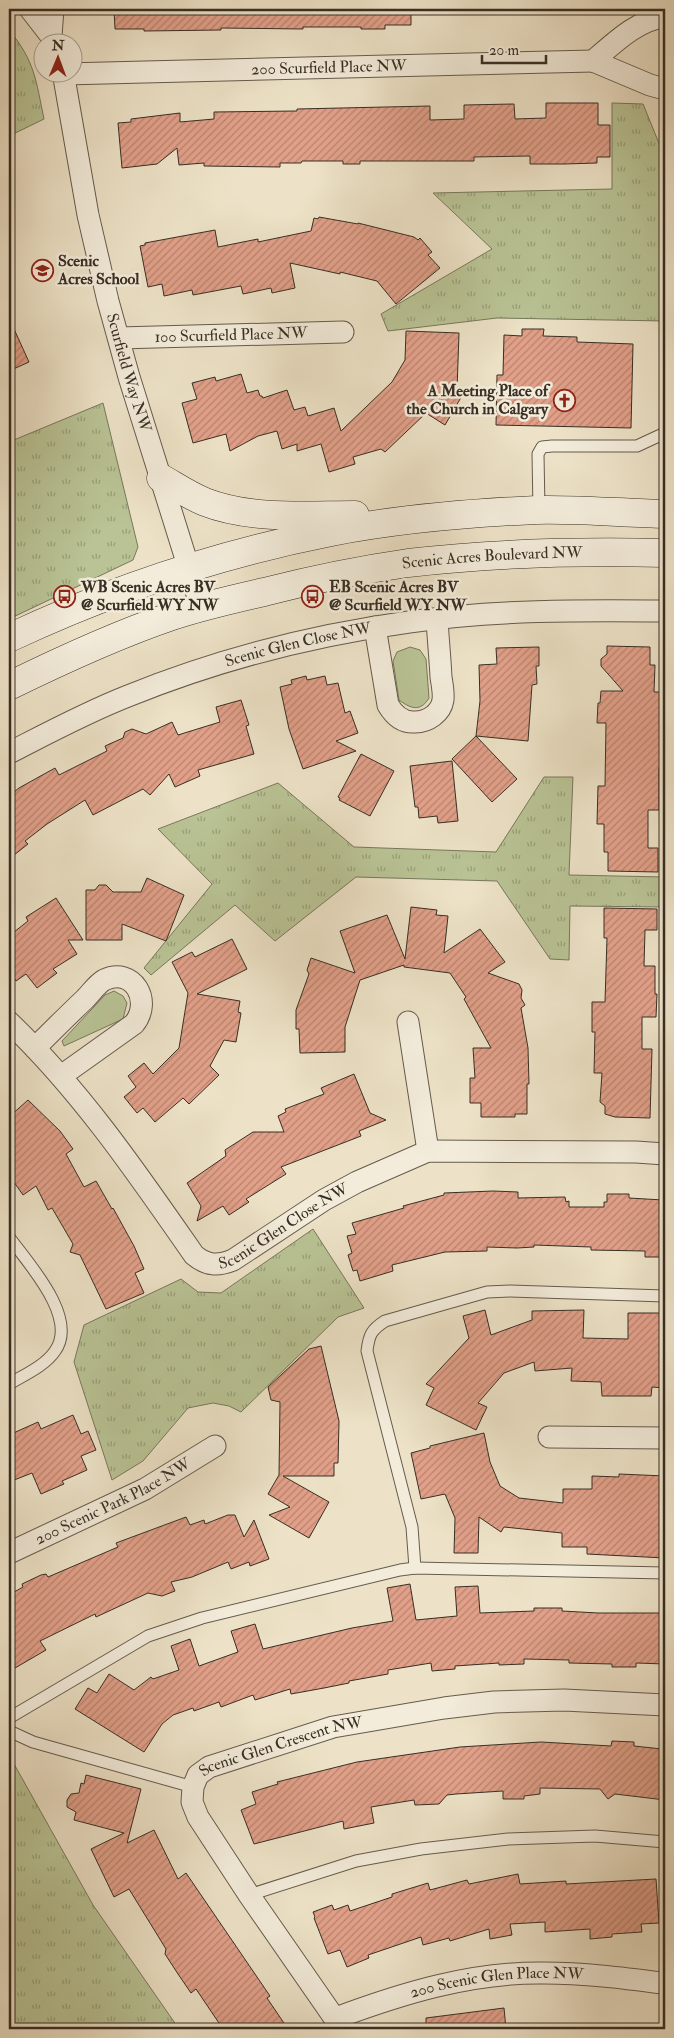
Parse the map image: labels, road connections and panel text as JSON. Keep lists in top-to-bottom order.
{
  "streets": {
    "street": [
      "200 Scurfield Place NW",
      "100 Scurfield Place NW",
      "Scurfield Way NW",
      "Scenic Acres Boulevard NW",
      "Scenic Glen Close NW",
      "200 Scenic Park Place NW",
      "Scenic Glen Crescent NW",
      "200 Scenic Glen Place NW"
    ]
  },
  "crossings": [
    ["100 Scurfield Place NW", "Scurfield Way NW"],
    ["Scurfield Way NW", "Scenic Acres Boulevard NW"],
    ["Scenic Glen Crescent NW", "200 Scenic Glen Place NW"]
  ],
  "places": {
    "school or university": ["Scenic Acres School"],
    "church": ["A Meeting Place of the Church in Calgary"],
    "bus stop": ["WB Scenic Acres BV @ Scurfield WY NW", "EB Scenic Acres BV @ Scurfield WY NW"]
  },
  "scale_bar": "20 m",
  "north": "top"
}
